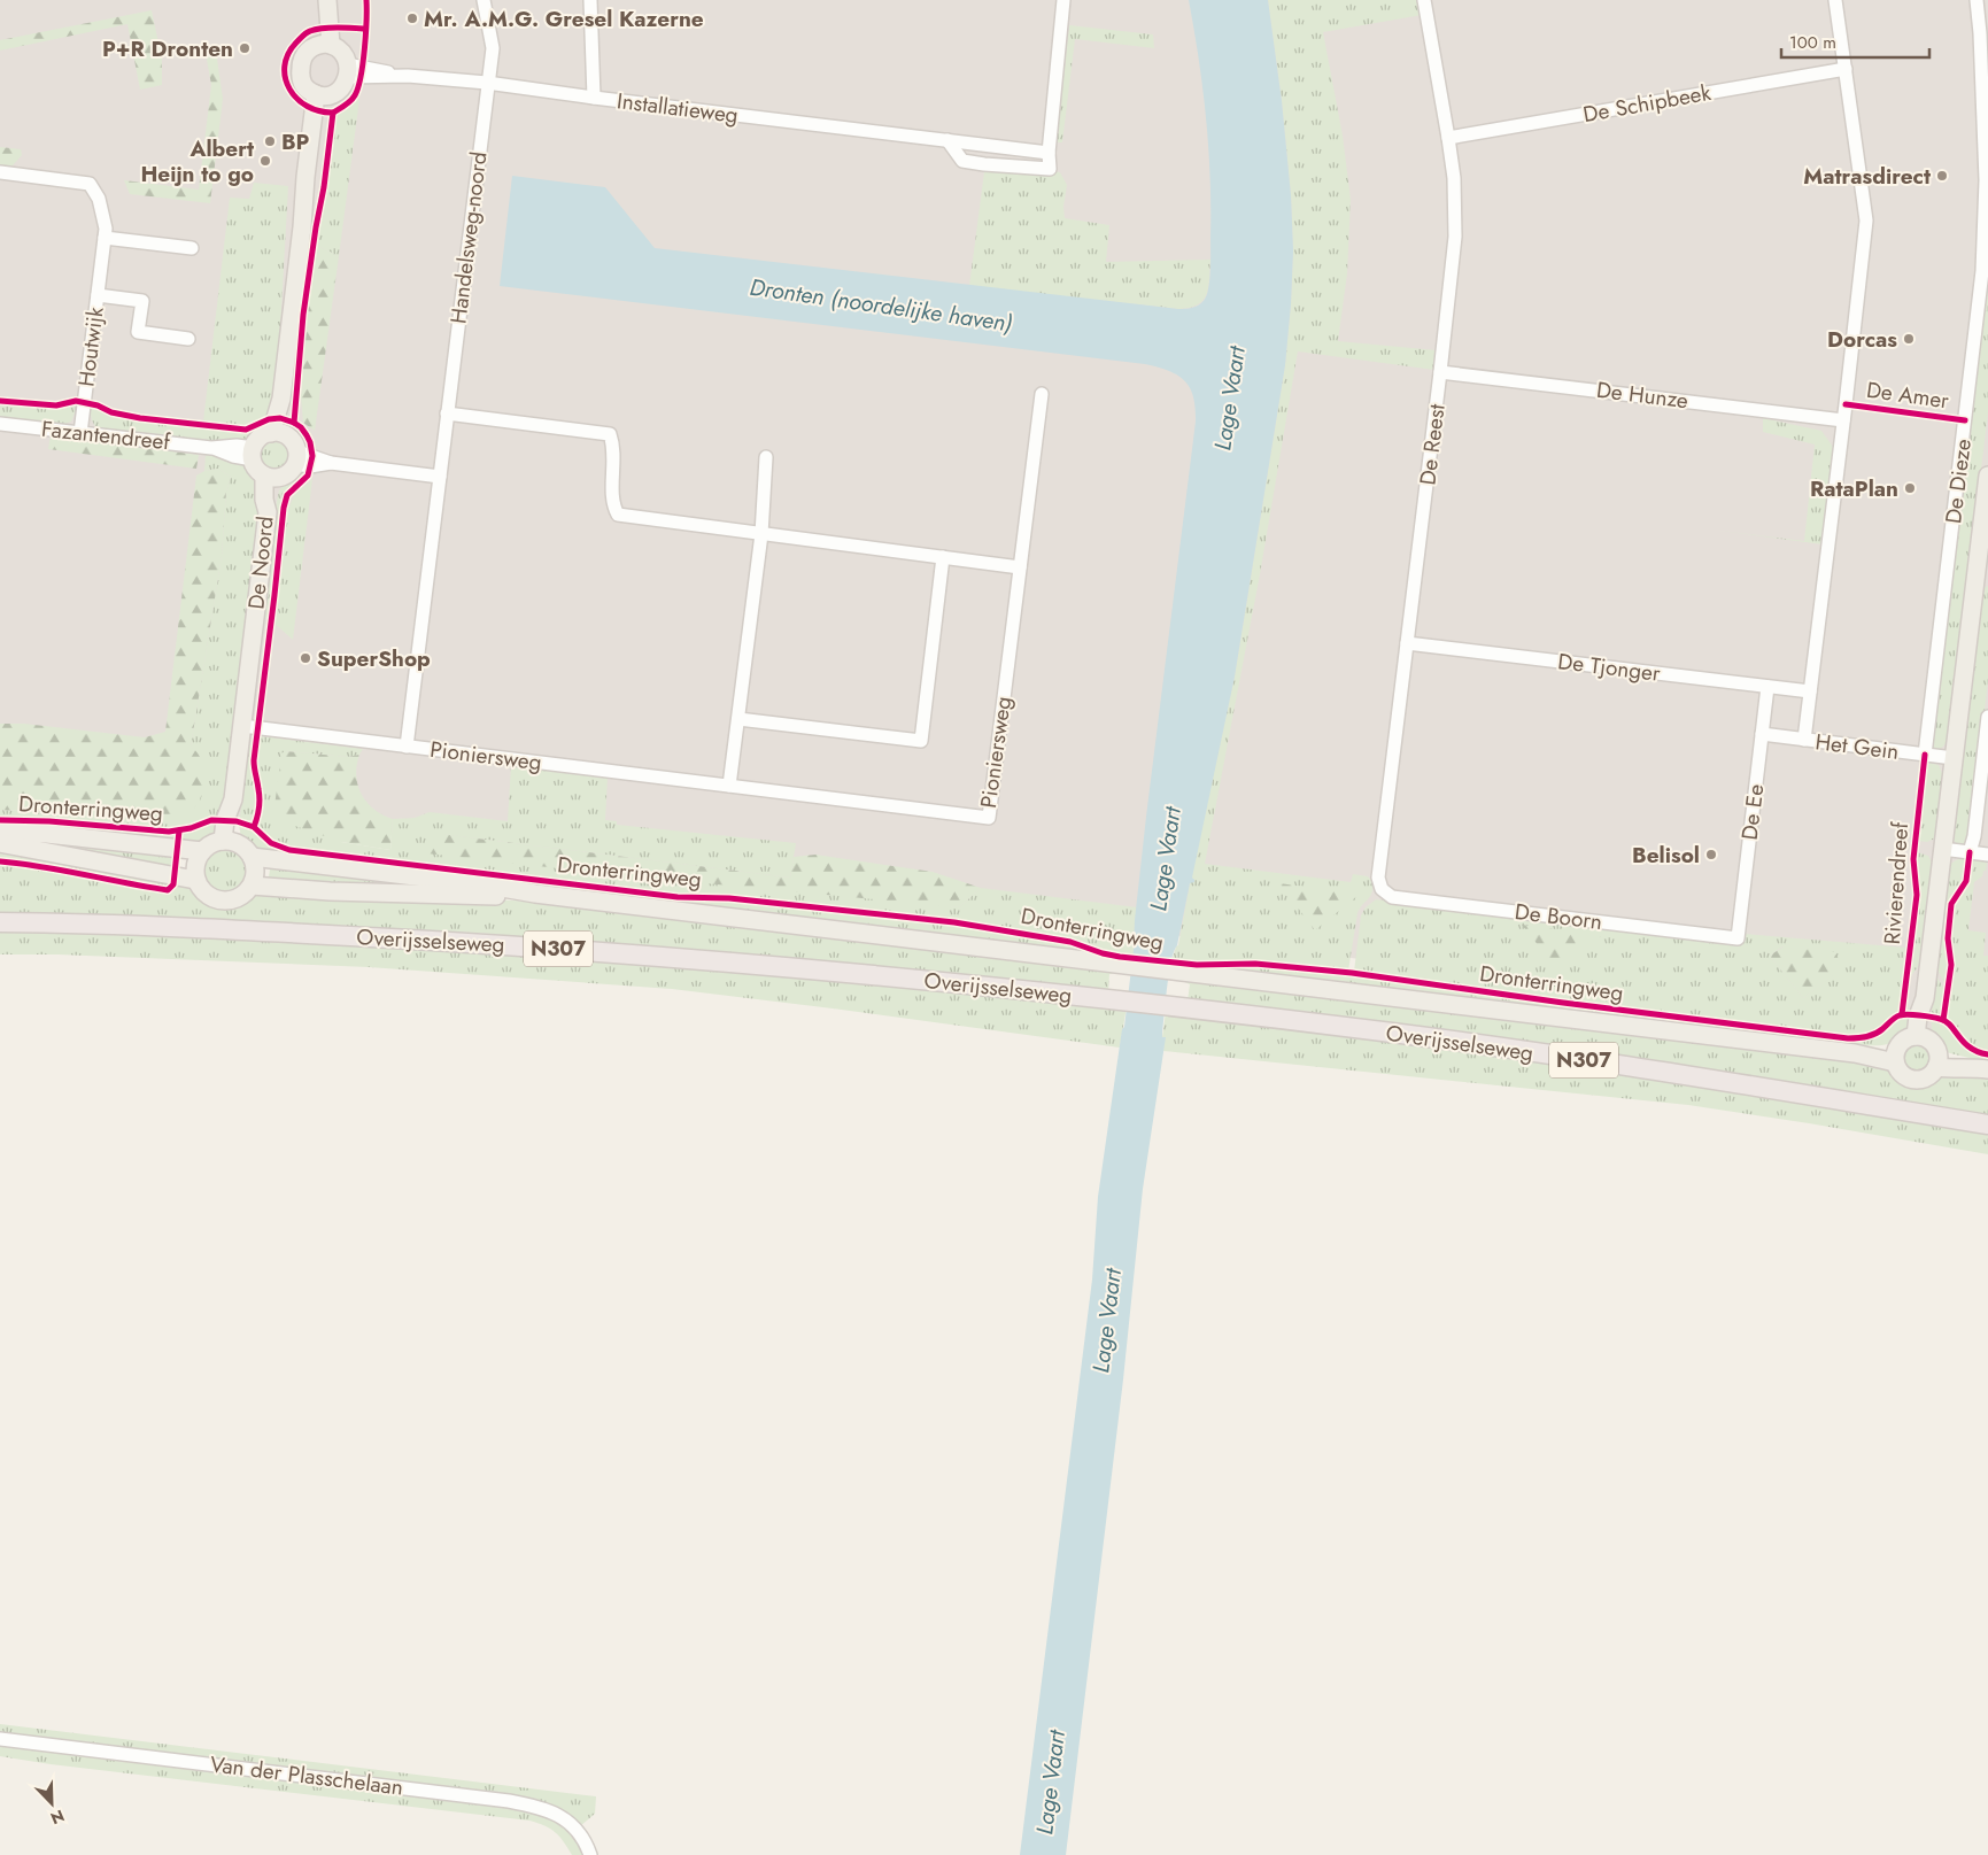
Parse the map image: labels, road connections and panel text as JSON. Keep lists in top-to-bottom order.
{
  "streets": {
    "highway": ["Overijsselseweg", "N307"],
    "main road": ["De Noord", "Dronterringweg", "Rivierendreef"],
    "street": [
      "De Schipbeek",
      "Installatieweg",
      "Handelsweg-noord",
      "Houtwijk",
      "De Hunze",
      "De Amer",
      "Fazantendreef",
      "De Reest",
      "De Dieze",
      "De Tjonger",
      "Het Gein",
      "Pioniersweg",
      "De Ee",
      "De Boorn",
      "Van der Plasschelaan"
    ]
  },
  "crossings": [
    ["De Schipbeek", "De Amer"],
    ["De Schipbeek", "De Reest"],
    ["Installatieweg", "Handelsweg-noord"],
    ["Handelsweg-noord", "Pioniersweg"],
    ["Houtwijk", "Fazantendreef"],
    ["De Hunze", "De Amer"],
    ["De Hunze", "De Reest"],
    ["De Amer", "De Tjonger"],
    ["De Amer", "Het Gein"],
    ["Fazantendreef", "De Noord"],
    ["De Reest", "De Tjonger"],
    ["De Reest", "De Boorn"],
    ["De Dieze", "Het Gein"],
    ["De Noord", "Pioniersweg"],
    ["De Noord", "Dronterringweg"],
    ["De Tjonger", "De Ee"],
    ["Het Gein", "De Ee"],
    ["Het Gein", "Rivierendreef"],
    ["Dronterringweg", "Rivierendreef"],
    ["De Ee", "De Boorn"]
  ],
  "water": ["Dronten (noordelijke haven)", "Lage Vaart"],
  "places": [
    "Mr. A.M.G. Gresel Kazerne",
    "P+R Dronten",
    "BP",
    "Albert Heijn to go",
    "Matrasdirect",
    "Dorcas",
    "RataPlan",
    "SuperShop",
    "Belisol"
  ],
  "scale_bar": "100 m",
  "north": "bottom right"
}
